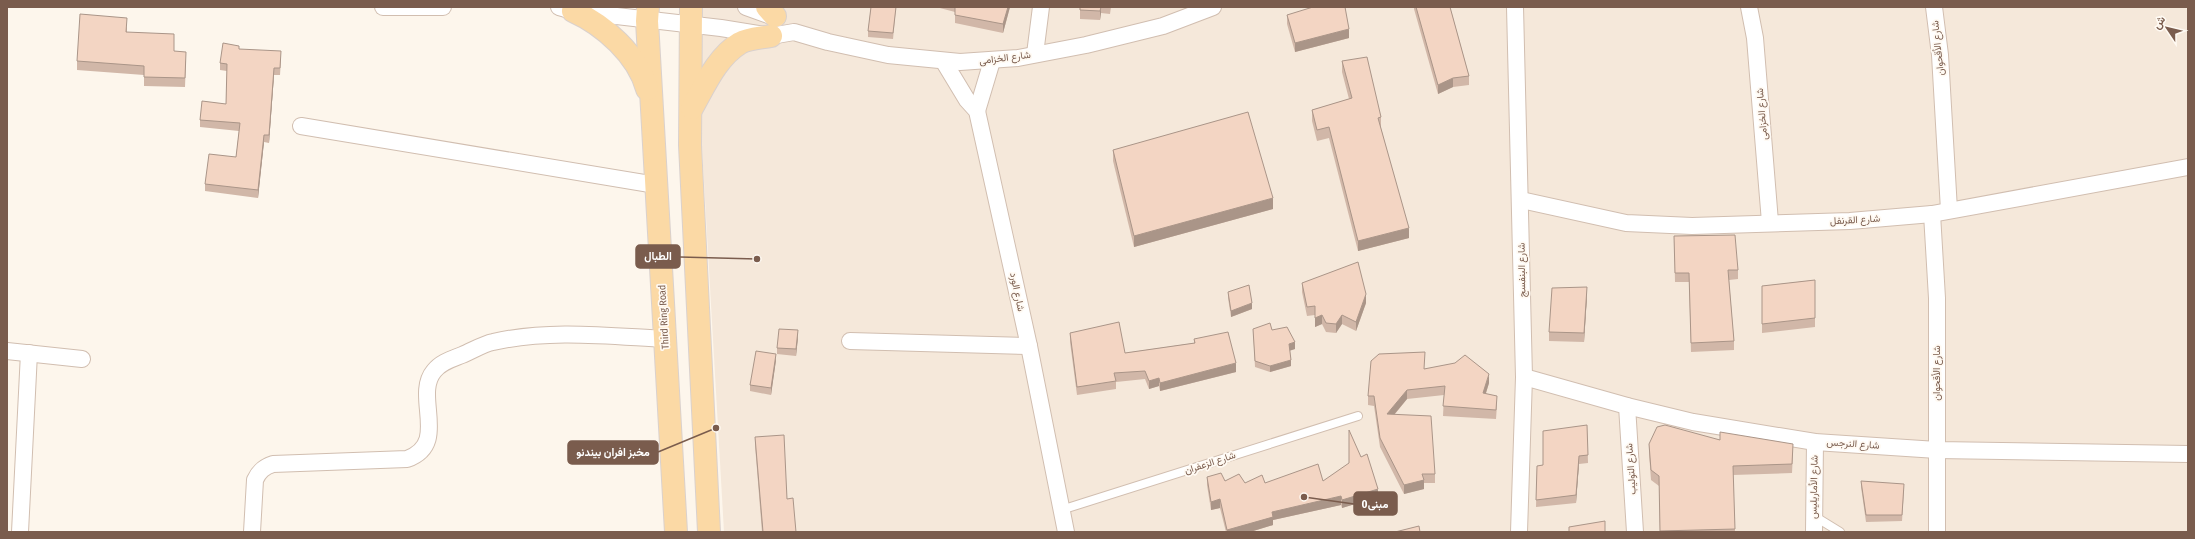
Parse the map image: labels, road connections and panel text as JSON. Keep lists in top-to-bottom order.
{
  "streets": {
    "main road": ["Third Ring Road"],
    "street": [
      "شارع الأقحوان",
      "شارع الخزامى",
      "شارع القرنفل",
      "شارع البنفسج",
      "شارع الورد",
      "شارع النرجس",
      "شارع التوليب",
      "شارع الأماريليس"
    ],
    "lane": ["شارع الزعفران"]
  },
  "crossings": [
    ["شارع الأقحوان", "شارع القرنفل"],
    ["شارع الأقحوان", "شارع النرجس"],
    ["شارع الخزامى", "شارع القرنفل"],
    ["شارع الخزامى", "شارع الورد"],
    ["شارع القرنفل", "شارع البنفسج"],
    ["شارع البنفسج", "شارع النرجس"],
    ["شارع الورد", "شارع الزعفران"],
    ["شارع النرجس", "شارع التوليب"],
    ["شارع النرجس", "شارع الأماريليس"]
  ],
  "places": ["الطبال", "مخبز افران بيندنو", "مبنى0"],
  "north": "top left"
}
